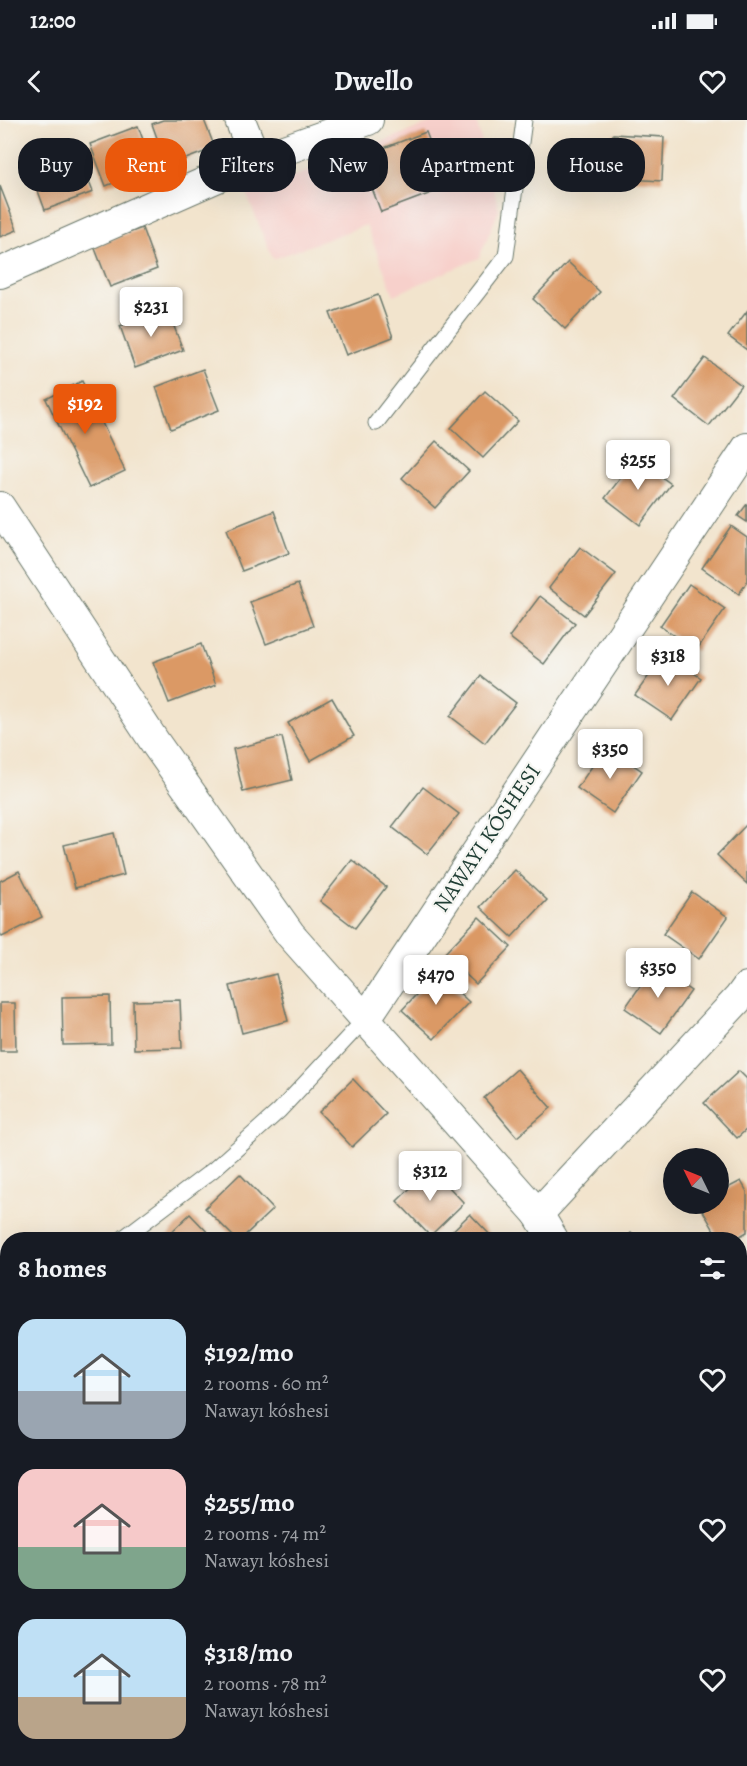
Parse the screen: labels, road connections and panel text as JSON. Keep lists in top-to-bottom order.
{
  "north": "top left",
  "page": {
    "status": "12:00",
    "header": "Dwello",
    "chip": [
      "Buy",
      "Rent",
      "Filters",
      "New",
      "Apartment",
      "House"
    ],
    "price": [
      "$231",
      "$192",
      "$255",
      "$318",
      "$350",
      "$350",
      "$470",
      "$312"
    ],
    "heading": "8 homes",
    "list": [
      {
        "name": "$192/mo",
        "note": "2 rooms · 60 m² · Nawayı kóshesi"
      },
      {
        "name": "$255/mo",
        "note": "2 rooms · 74 m² · Nawayı kóshesi"
      },
      {
        "name": "$318/mo",
        "note": "2 rooms · 78 m² · Nawayı kóshesi"
      }
    ]
  }
}
